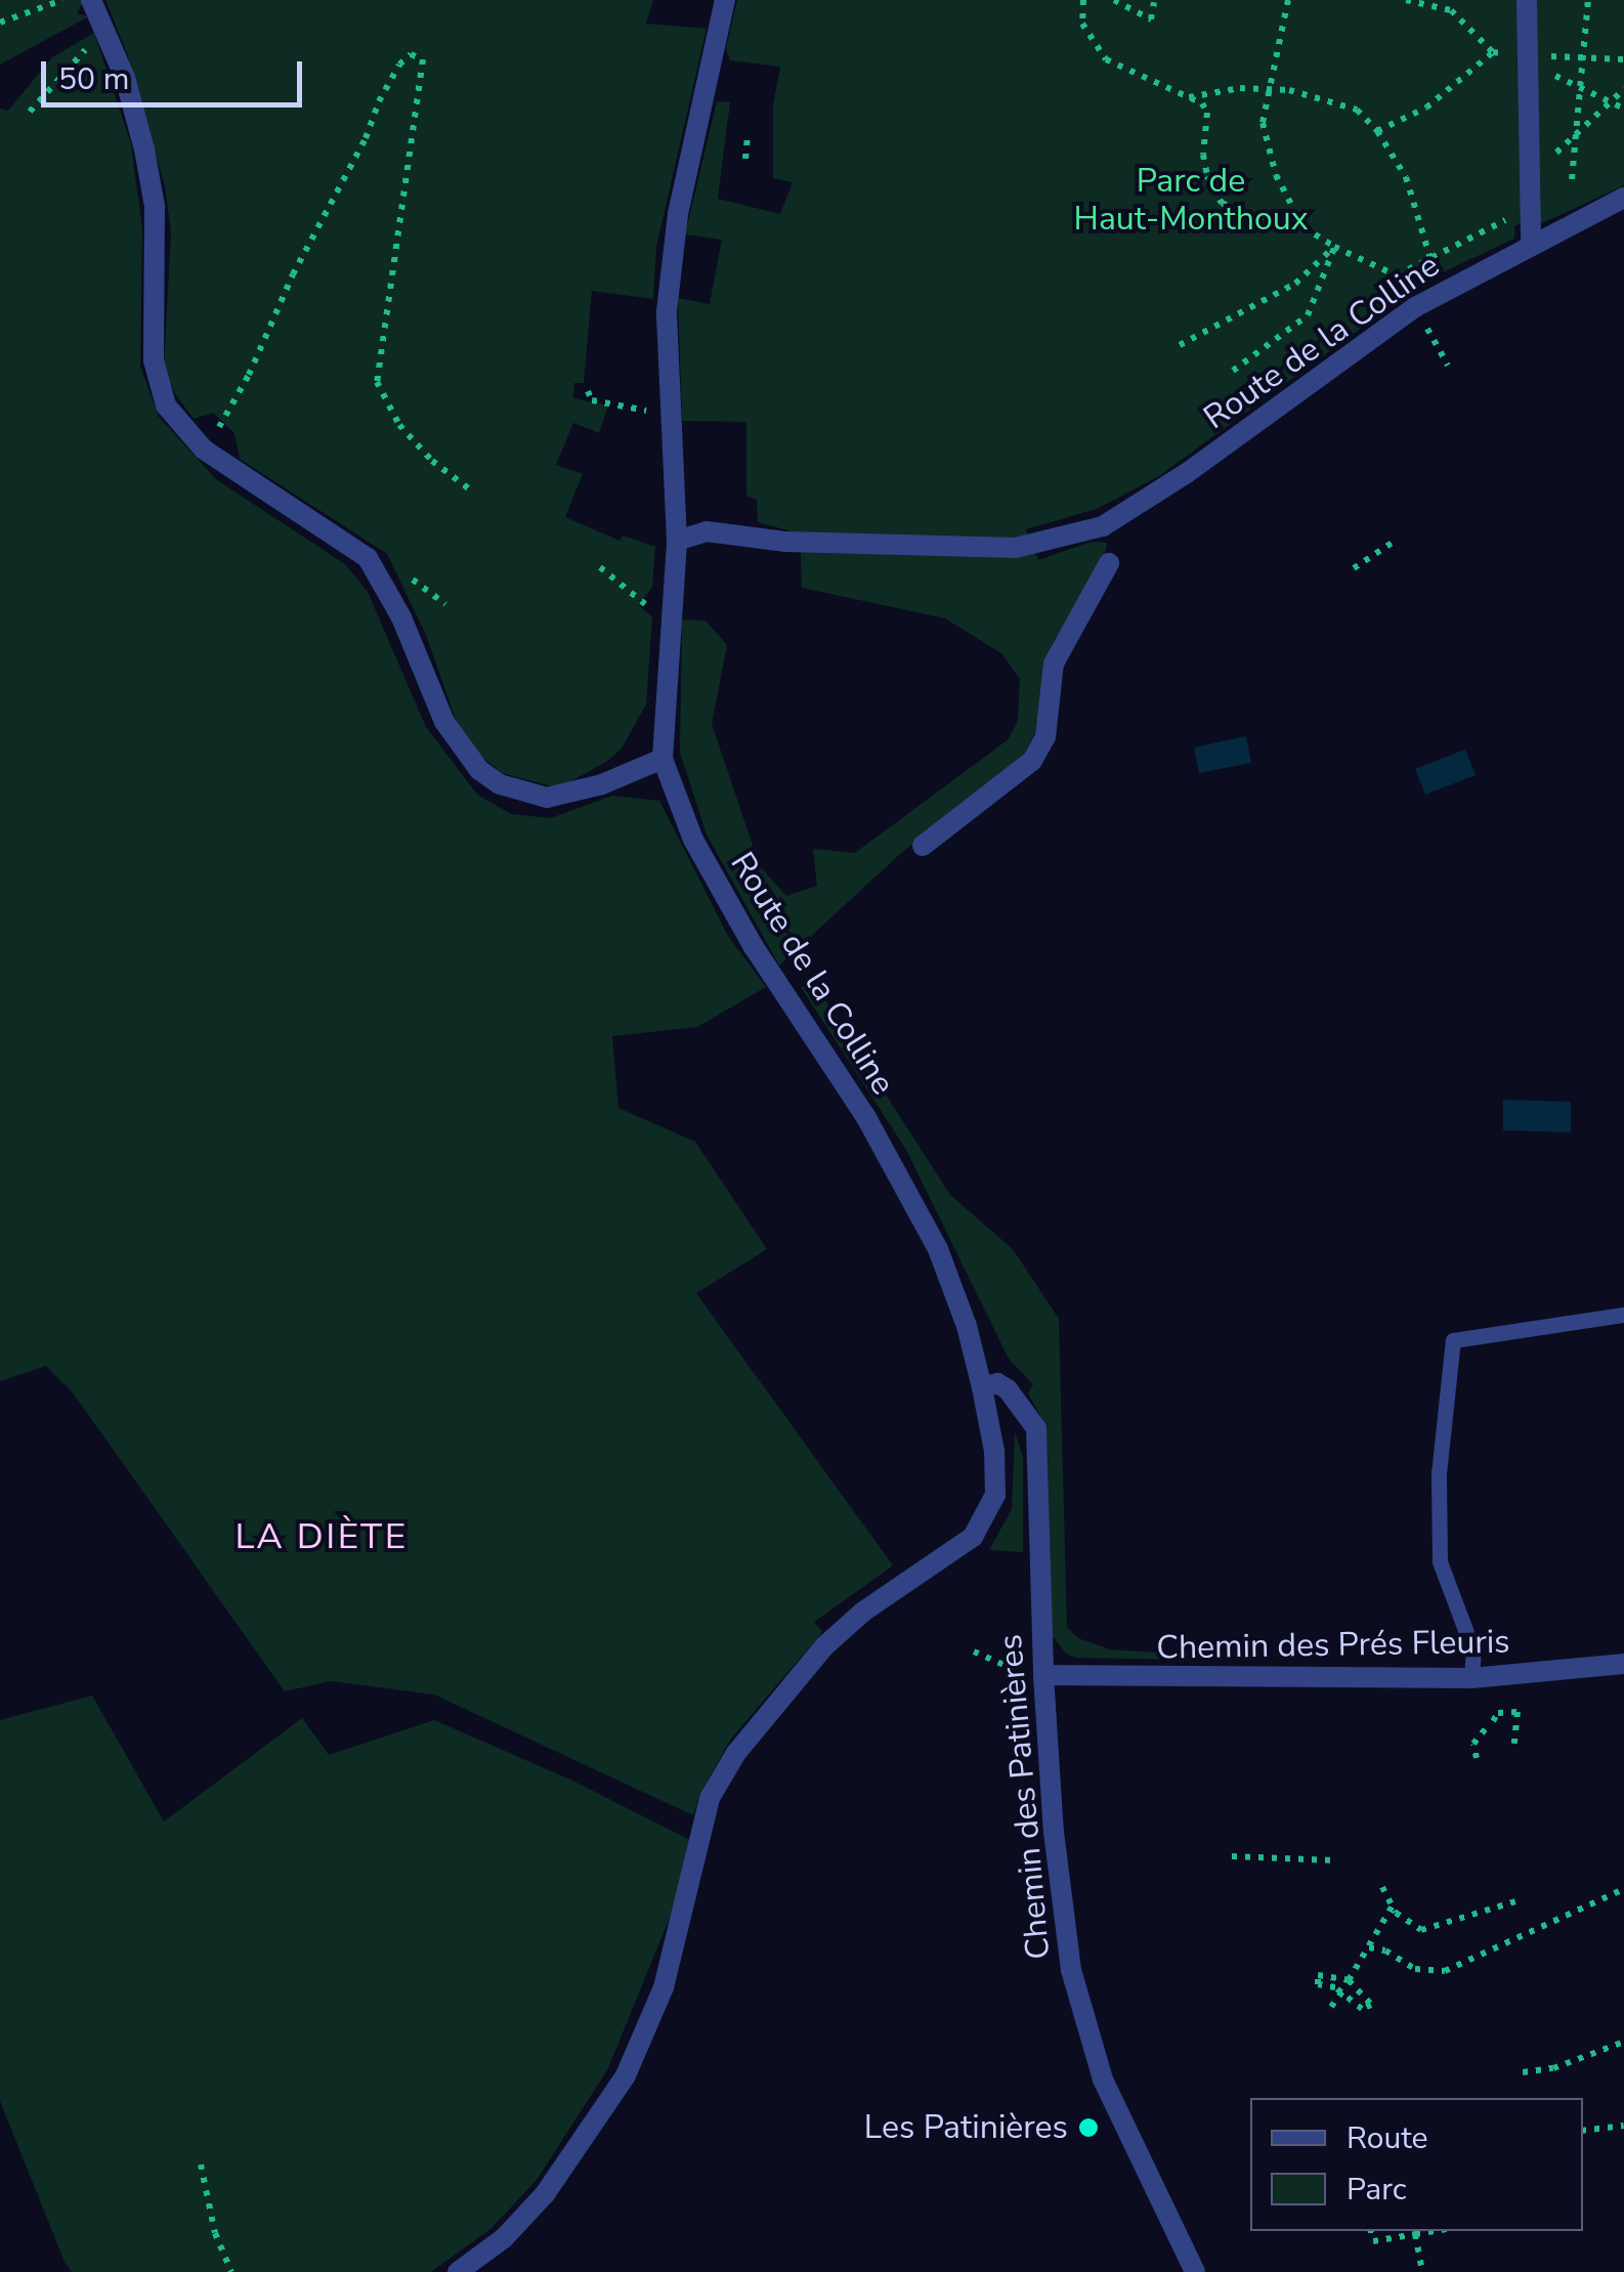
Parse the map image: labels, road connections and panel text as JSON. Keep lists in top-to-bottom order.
{
  "streets": {
    "street": ["Route de la Colline", "Chemin des Prés Fleuris", "Chemin des Patinières"]
  },
  "crossings": [
    ["Route de la Colline", "Chemin des Patinières"],
    ["Chemin des Prés Fleuris", "Chemin des Patinières"]
  ],
  "districts": ["LA DIÈTE"],
  "parks": ["Parc de Haut-Monthoux"],
  "places": ["Les Patinières"],
  "legend": ["Route", "Parc"],
  "scale_bar": "50 m"
}
